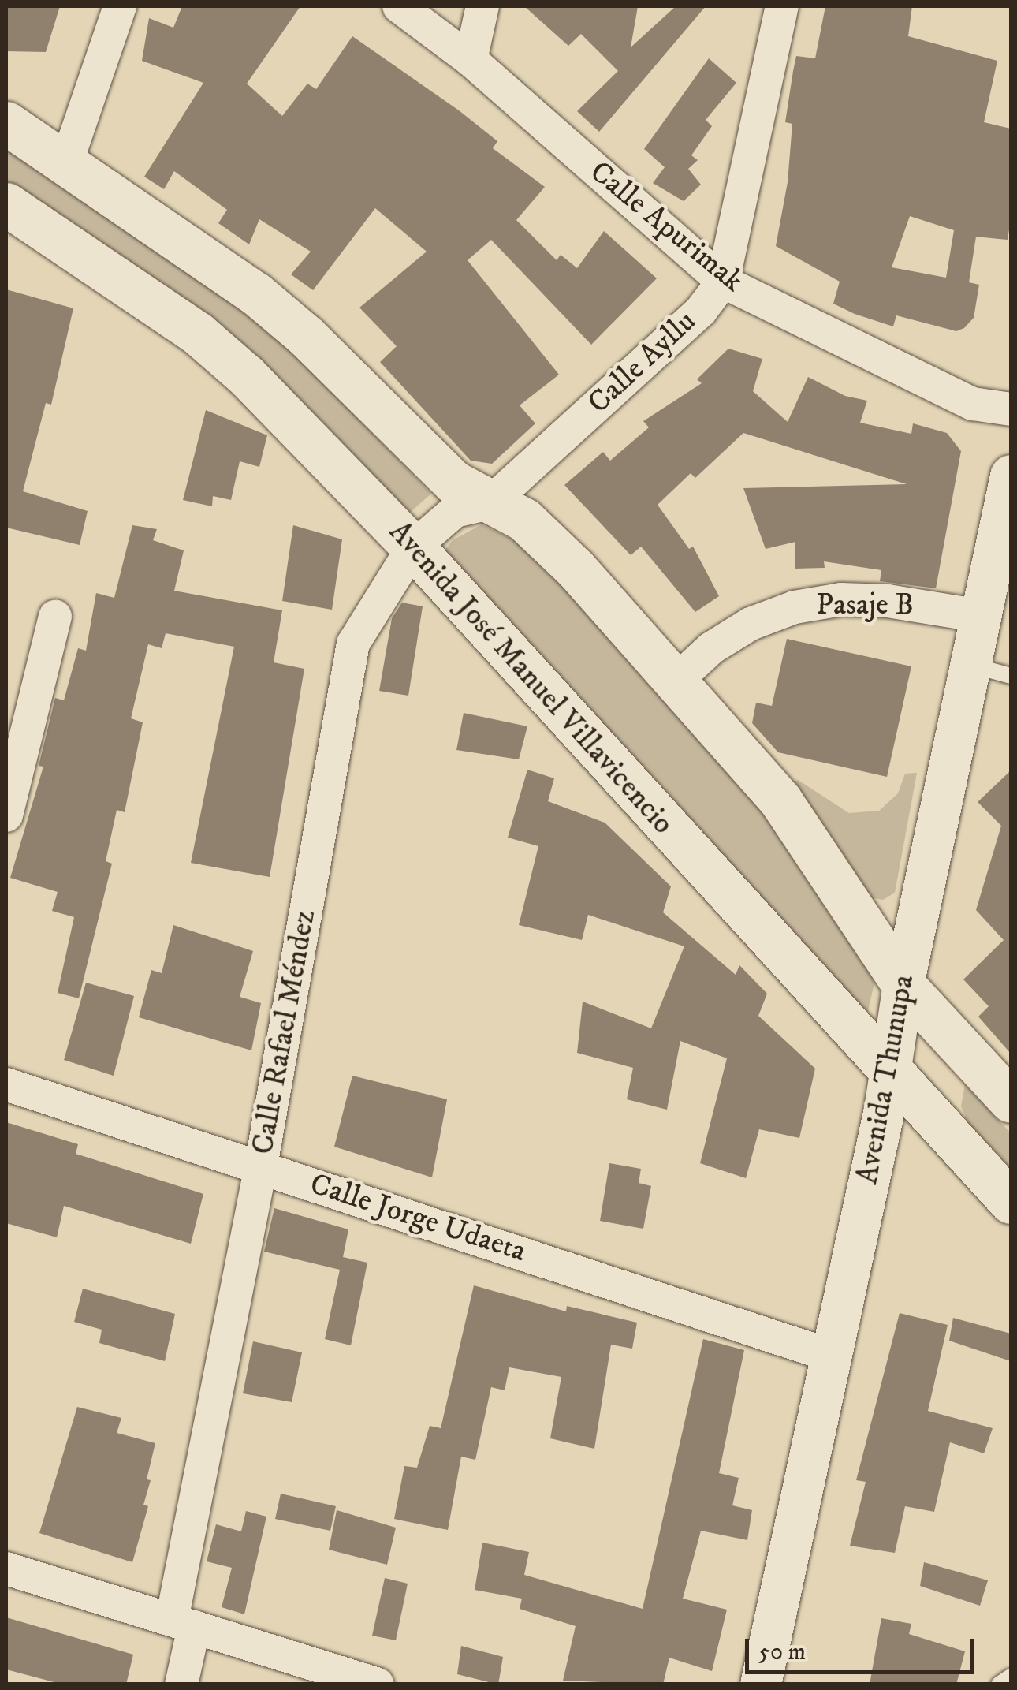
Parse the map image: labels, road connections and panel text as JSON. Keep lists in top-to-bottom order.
{
  "streets": {
    "main road": ["Avenida José Manuel Villavicencio"],
    "street": [
      "Calle Apurimak",
      "Calle Ayllu",
      "Pasaje B",
      "Calle Rafael Méndez",
      "Avenida Thunupa",
      "Calle Jorge Udaeta"
    ]
  },
  "crossings": [
    ["Calle Apurimak", "Calle Ayllu"],
    ["Calle Ayllu", "Calle Rafael Méndez"],
    ["Pasaje B", "Avenida Thunupa"],
    ["Avenida José Manuel Villavicencio", "Calle Rafael Méndez"],
    ["Avenida José Manuel Villavicencio", "Avenida Thunupa"],
    ["Calle Rafael Méndez", "Calle Jorge Udaeta"],
    ["Avenida Thunupa", "Calle Jorge Udaeta"]
  ],
  "scale_bar": "50 m"
}
